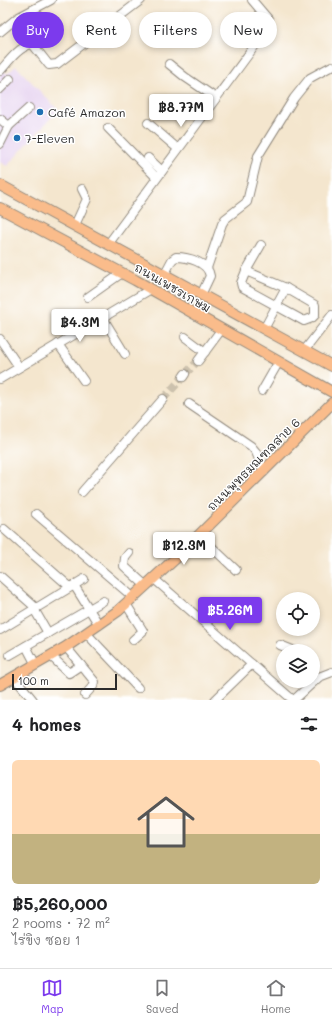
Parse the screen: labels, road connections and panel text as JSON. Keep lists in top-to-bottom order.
{
  "streets": {
    "main road": ["ถนนเพชรเกษม", "ถนนพุทธมณฑลสาย 6"]
  },
  "places": ["Café Amazon", "7-Eleven"],
  "scale_bar": "100 m",
  "page": {
    "chip": [
      "Buy",
      "Rent",
      "Filters",
      "New"
    ],
    "price": [
      "฿8.77M",
      "฿4.3M",
      "฿12.3M",
      "฿5.26M"
    ],
    "scale": "100 m",
    "heading": "4 homes",
    "list": [
      {
        "name": "฿5,260,000",
        "note": "2 rooms · 72 m² · ไร่ขิง ซอย 1"
      }
    ],
    "tabs": ["Map", "Saved", "Home"]
  }
}
